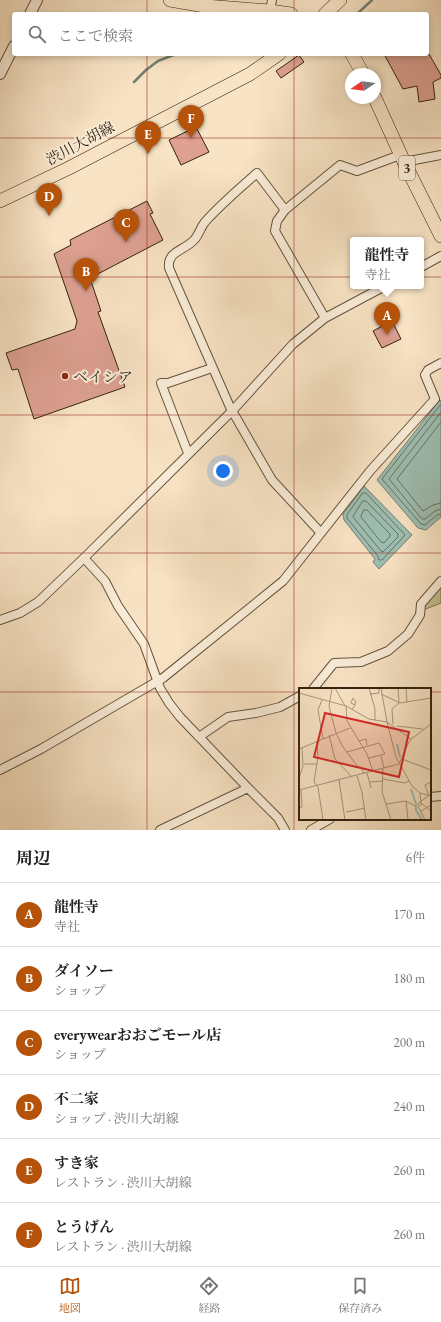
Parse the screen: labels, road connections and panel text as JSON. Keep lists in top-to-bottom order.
{
  "streets": {
    "main road": ["渋川大胡線", "3"]
  },
  "places": ["ベイシア"],
  "north": "left",
  "page": {
    "search": "ここで検索",
    "pins": [
      "F",
      "E",
      "D",
      "C",
      "B",
      "A"
    ],
    "popup": ["龍性寺", "寺社"],
    "heading": ["周辺", "6件"],
    "list": [
      {
        "mark": "A",
        "name": "龍性寺",
        "note": "寺社",
        "value": "170 m"
      },
      {
        "mark": "B",
        "name": "ダイソー",
        "note": "ショップ",
        "value": "180 m"
      },
      {
        "mark": "C",
        "name": "everywearおおごモール店",
        "note": "ショップ",
        "value": "200 m"
      },
      {
        "mark": "D",
        "name": "不二家",
        "note": "ショップ · 渋川大胡線",
        "value": "240 m"
      },
      {
        "mark": "E",
        "name": "すき家",
        "note": "レストラン · 渋川大胡線",
        "value": "260 m"
      },
      {
        "mark": "F",
        "name": "とうげん",
        "note": "レストラン · 渋川大胡線",
        "value": "260 m"
      }
    ],
    "nav": ["地図", "経路", "保存済み"]
  }
}
